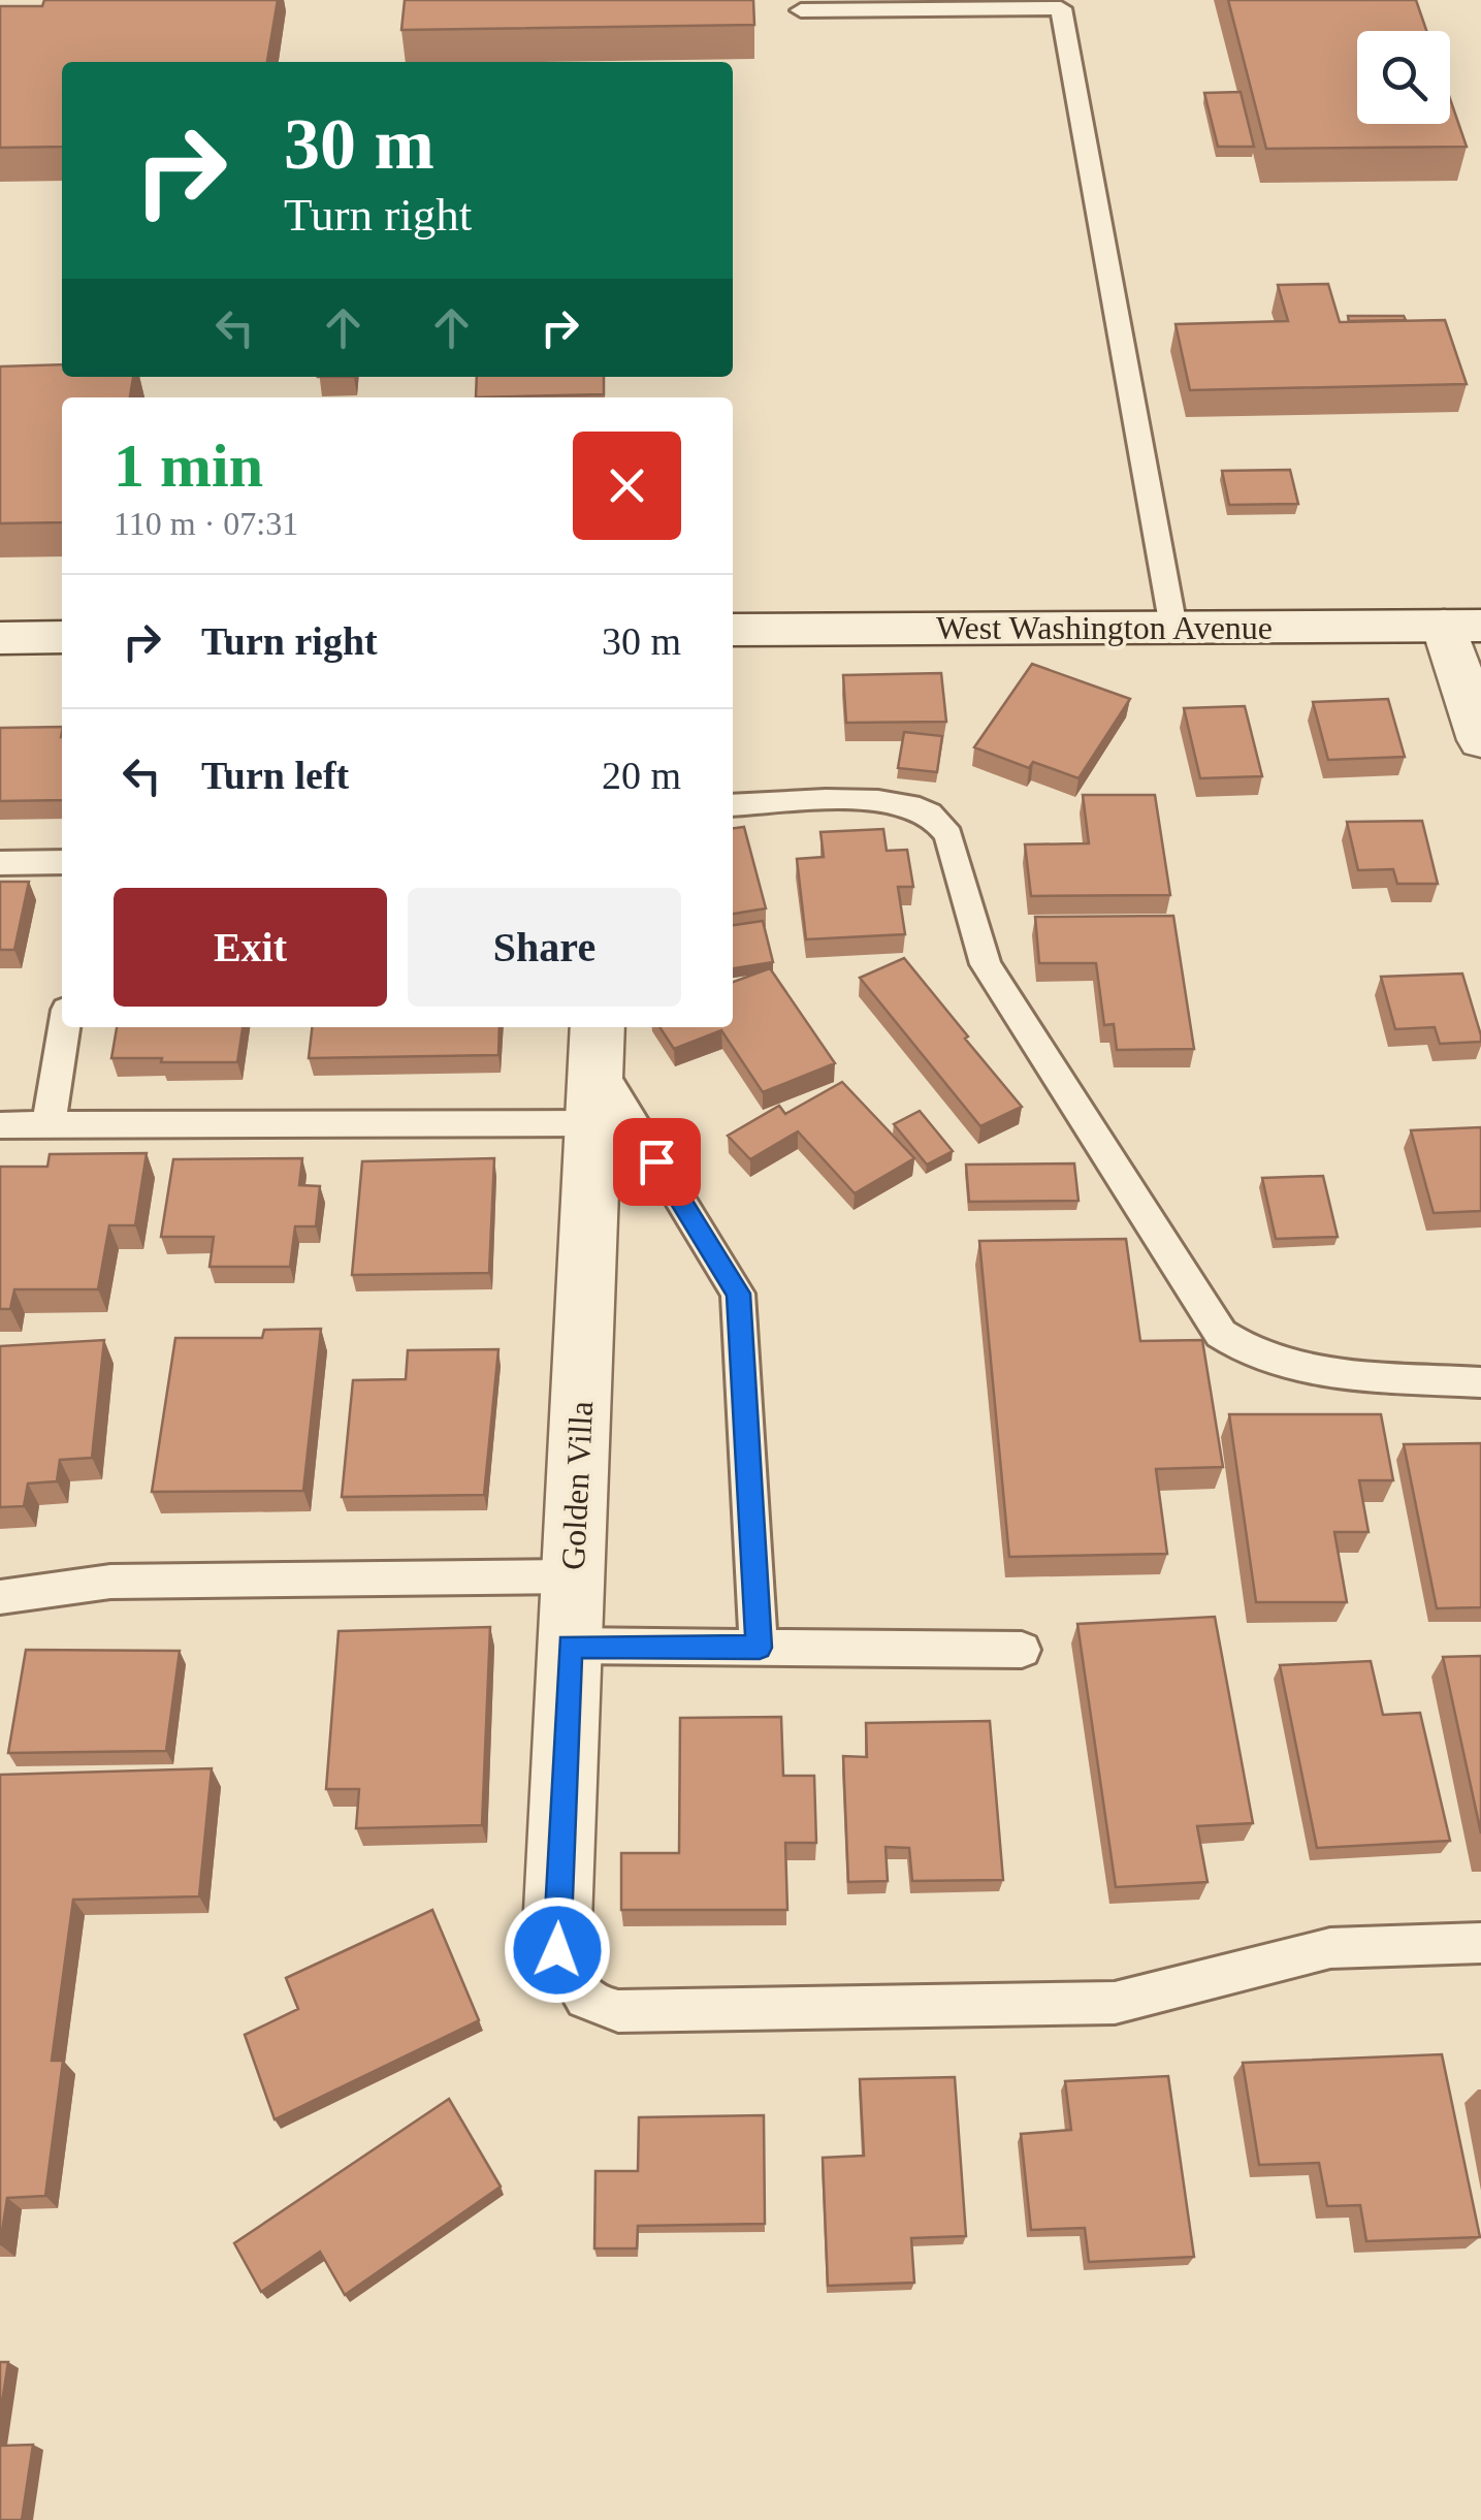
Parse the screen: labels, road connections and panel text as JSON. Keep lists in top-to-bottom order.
{
  "streets": {
    "street": ["West Washington Avenue", "Golden Villa"]
  },
  "page": {
    "turn": ["30 m", "Turn right"],
    "heading": ["1 min", "110 m · 07:31"],
    "list": [
      {
        "name": "Turn right",
        "value": "30 m"
      },
      {
        "name": "Turn left",
        "value": "20 m"
      }
    ],
    "buttons": ["Exit", "Share"]
  }
}
